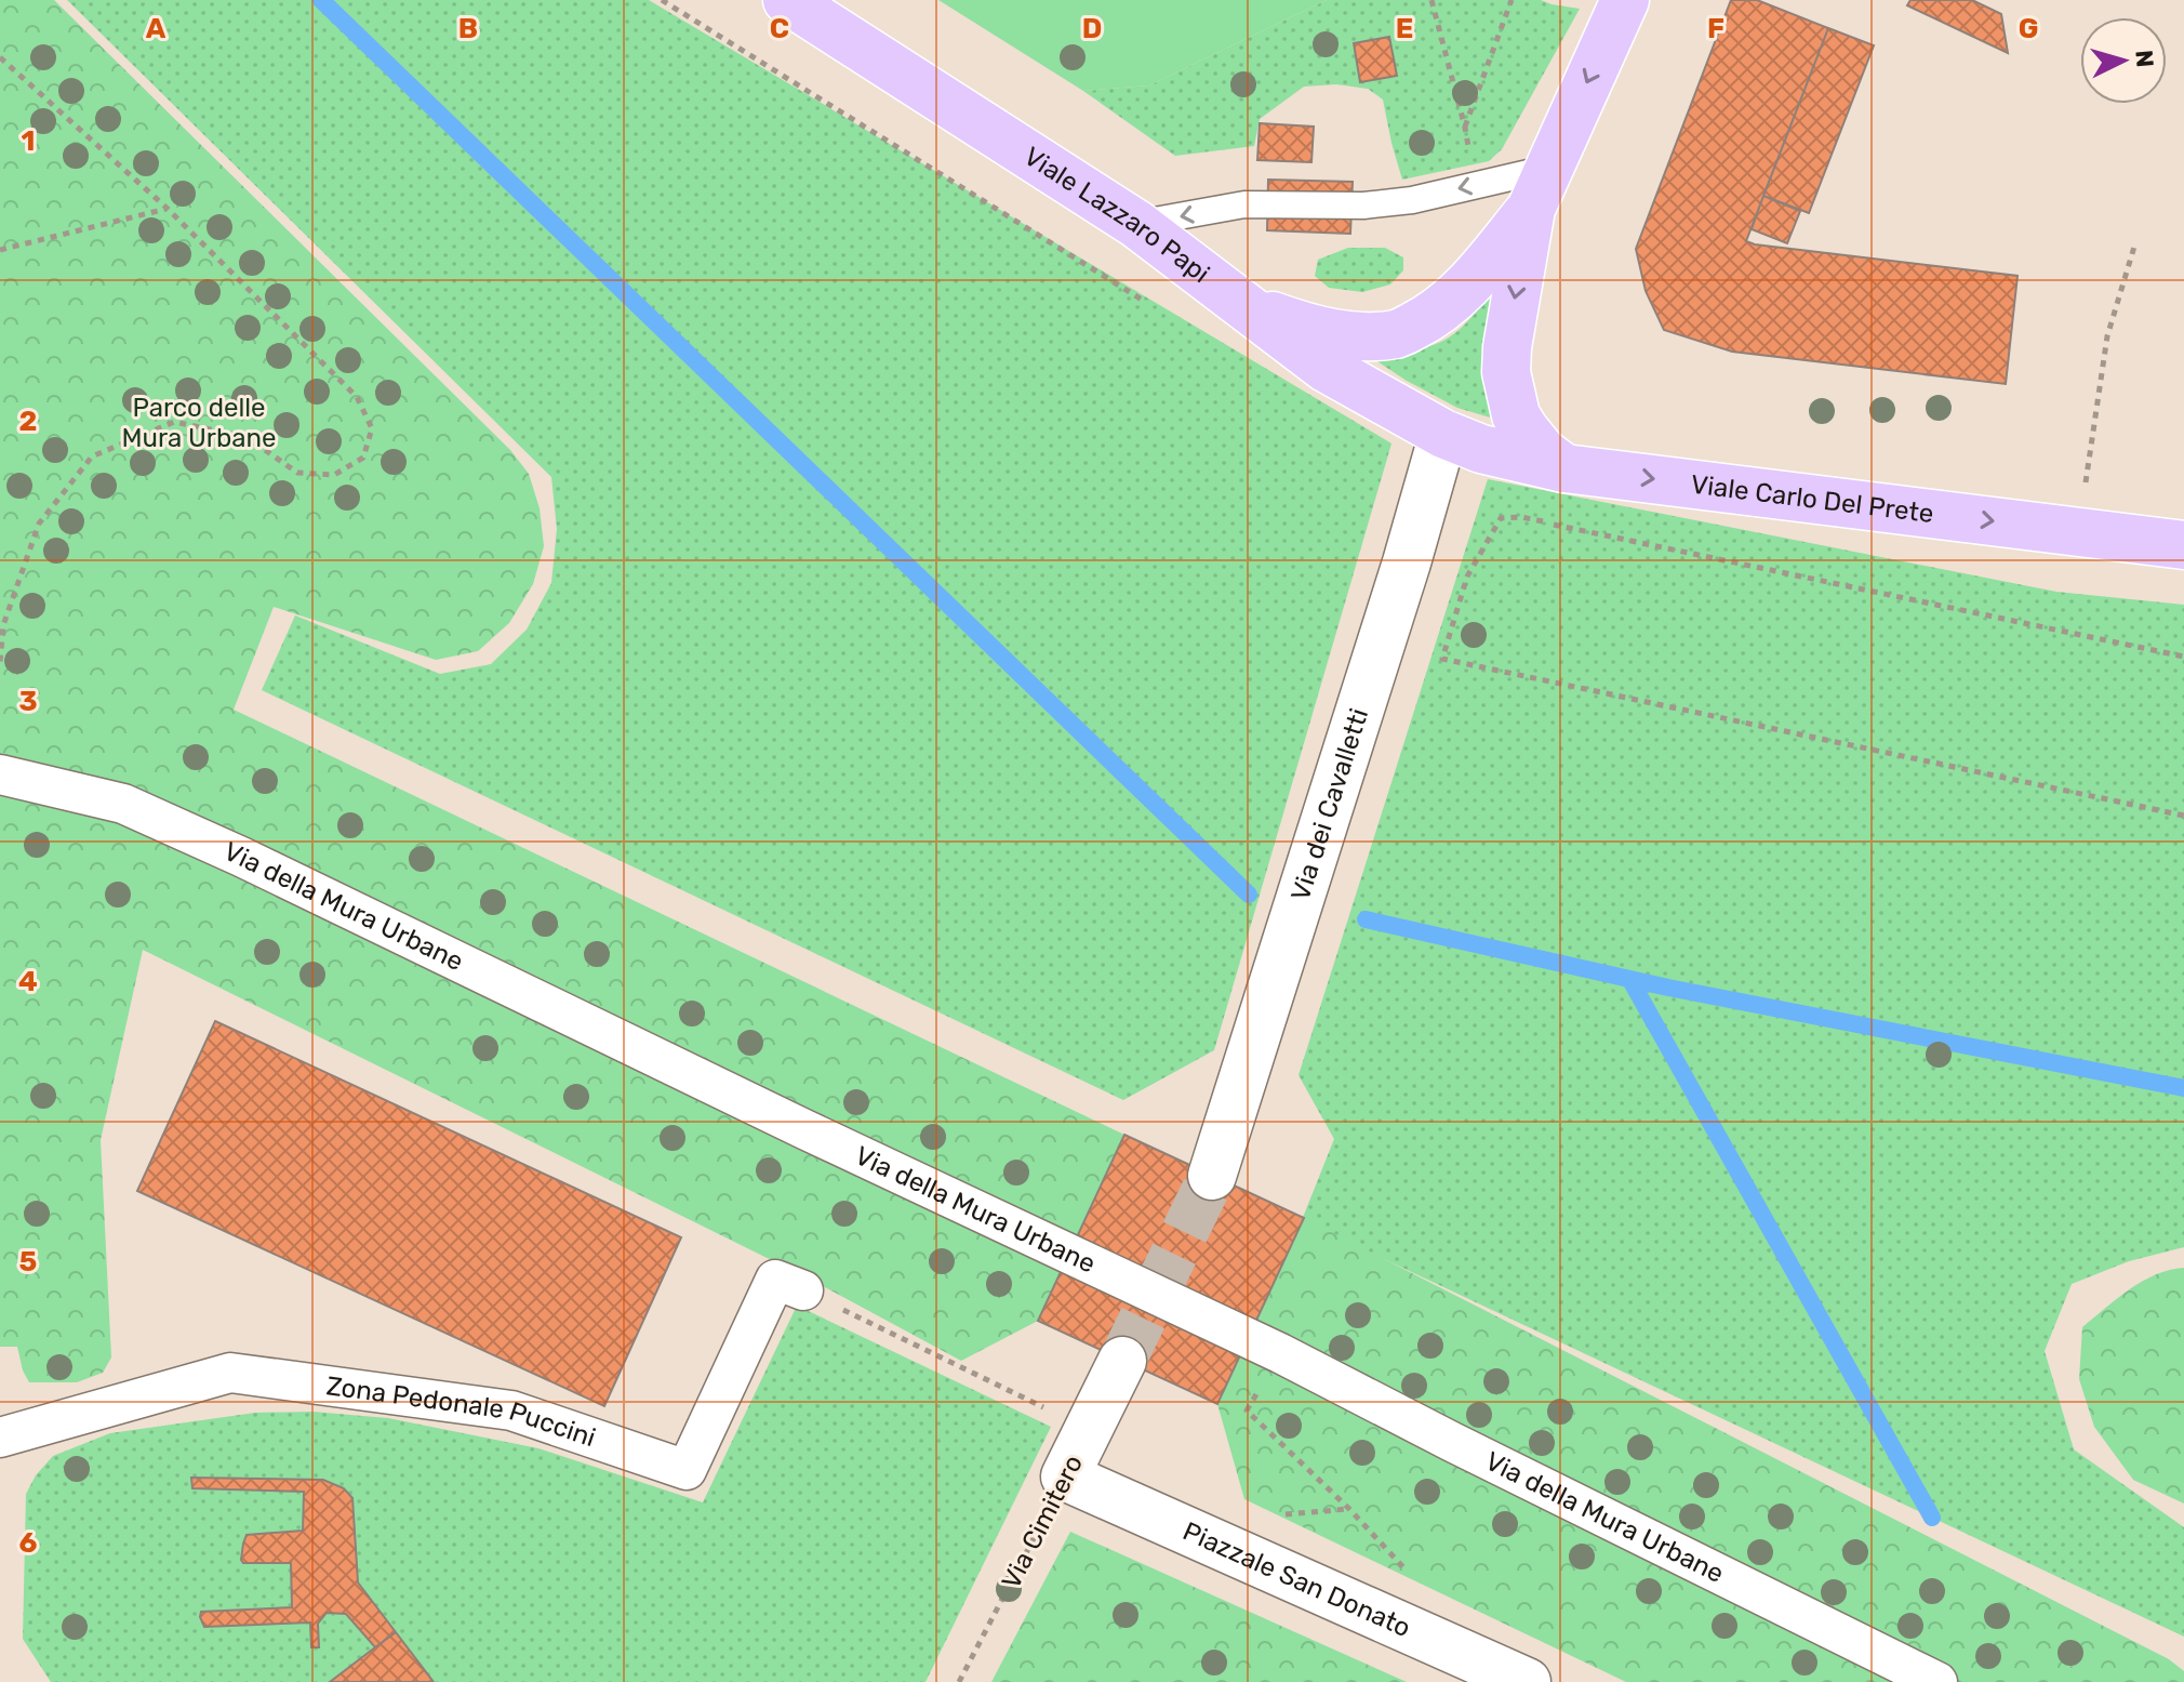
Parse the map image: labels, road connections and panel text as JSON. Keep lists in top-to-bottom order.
{
  "streets": {
    "main road": ["Viale Lazzaro Papi", "Viale Carlo Del Prete"],
    "street": [
      "Via dei Cavalletti",
      "Via della Mura Urbane",
      "Zona Pedonale Puccini",
      "Via Cimitero",
      "Piazzale San Donato"
    ]
  },
  "crossings": [
    ["Viale Lazzaro Papi", "Viale Carlo Del Prete"],
    ["Viale Lazzaro Papi", "Via dei Cavalletti"],
    ["Viale Carlo Del Prete", "Via dei Cavalletti"],
    ["Via Cimitero", "Piazzale San Donato"]
  ],
  "one_way": ["Viale Carlo Del Prete"],
  "parks": ["Parco delle Mura Urbane"],
  "north": "right",
  "grid": {
    "columns": [
      "A",
      "B",
      "C",
      "D",
      "E",
      "F",
      "G"
    ],
    "rows": [
      "1",
      "2",
      "3",
      "4",
      "5",
      "6"
    ]
  }
}
